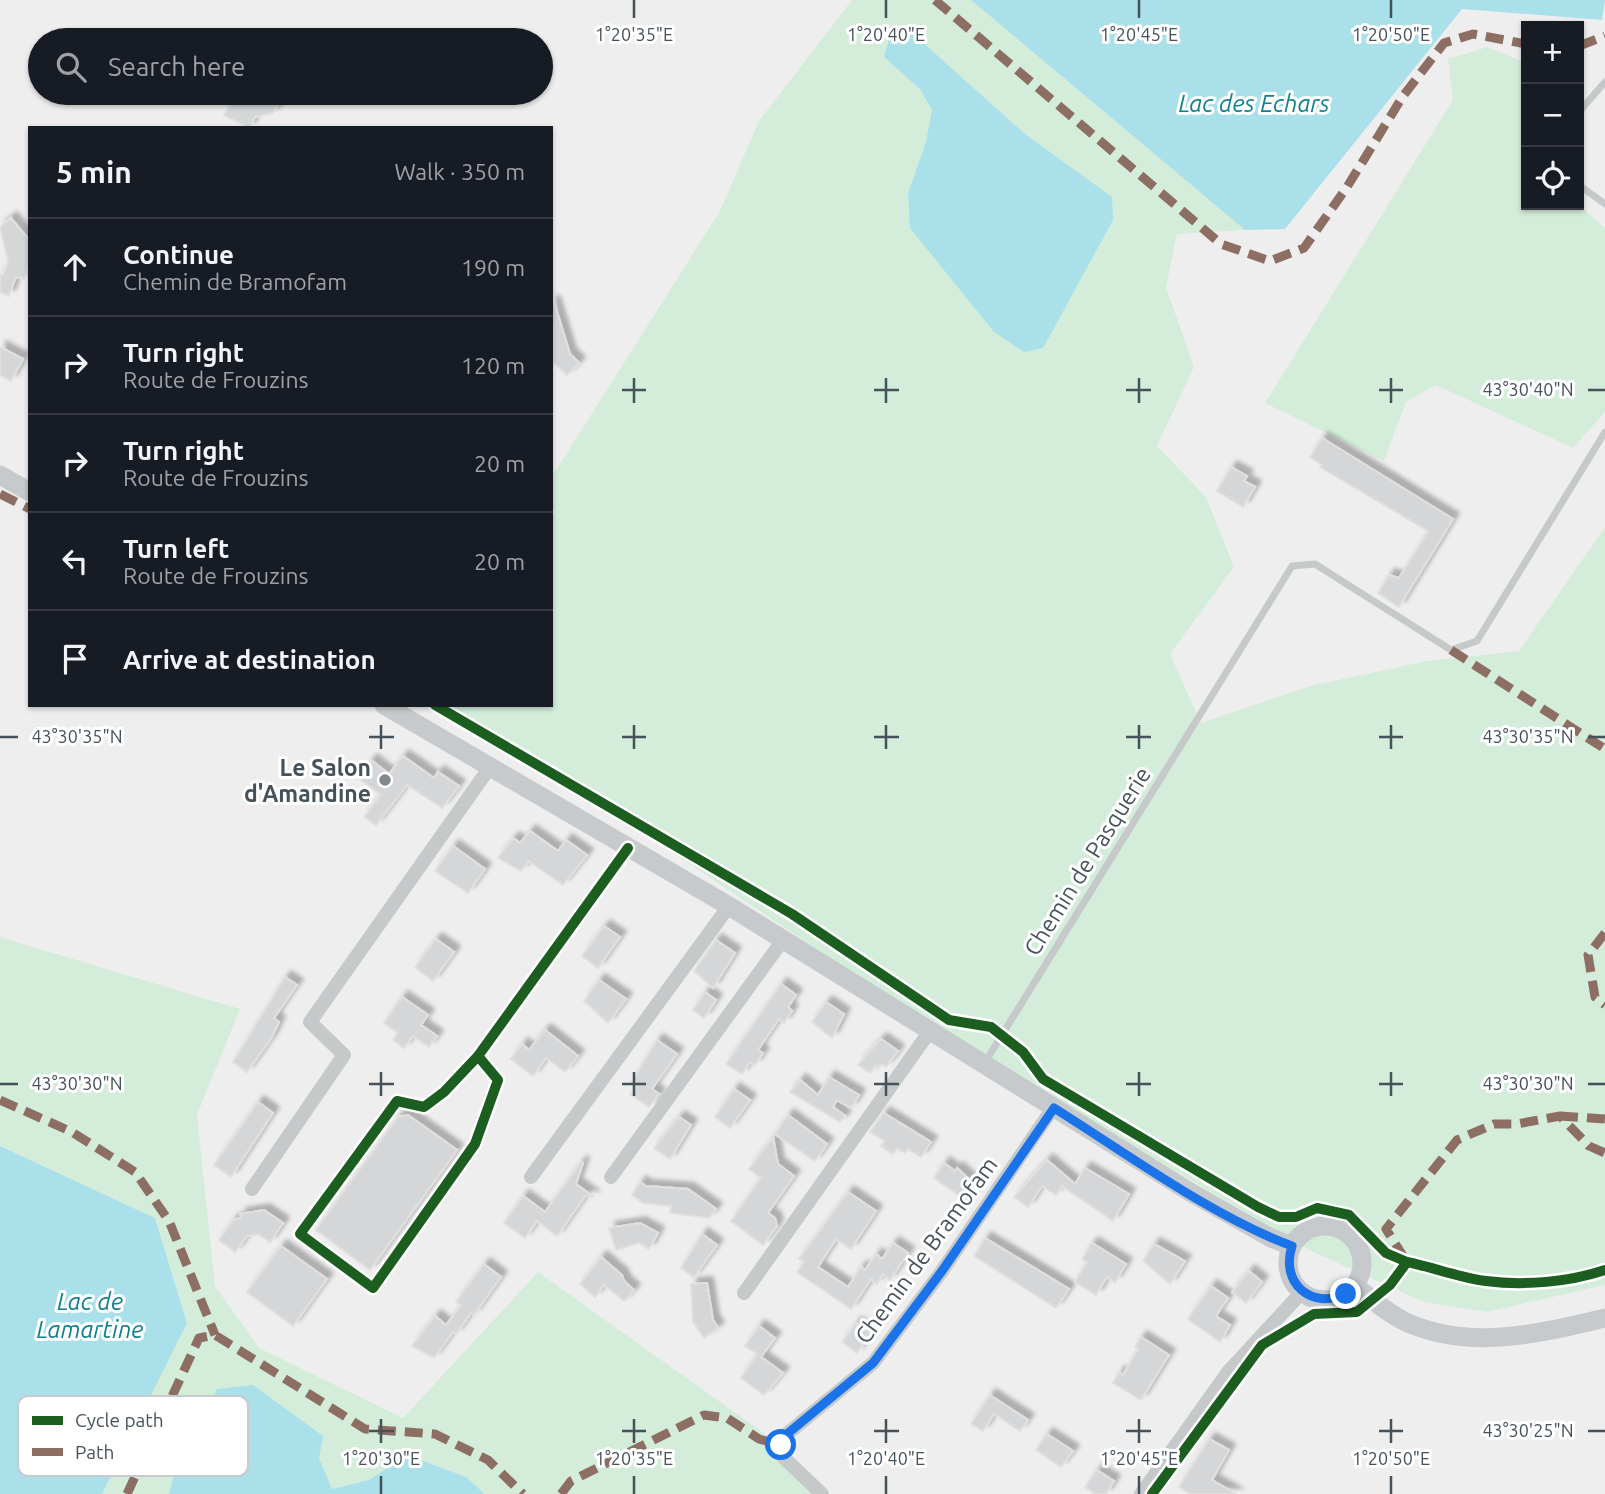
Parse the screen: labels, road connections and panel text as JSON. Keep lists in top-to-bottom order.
{
  "streets": {
    "street": ["Chemin de Bramofam"],
    "lane": ["Chemin de Pasquerie"]
  },
  "water": ["Lac des Echars", "Lac de Lamartine"],
  "places": ["Le Salon d'Amandine"],
  "legend": ["Cycle path", "Path"],
  "page": {
    "map_buttons": ["+", "−"],
    "search": "Search here",
    "heading": ["5 min", "Walk · 350 m"],
    "list": [
      ["Continue", "Chemin de Bramofam", "190 m"],
      ["Turn right", "Route de Frouzins", "120 m"],
      ["Turn right", "Route de Frouzins", "20 m"],
      ["Turn left", "Route de Frouzins", "20 m"],
      "Arrive at destination"
    ]
  },
  "coordinates": [
    "1°20'35\"E",
    "1°20'40\"E",
    "1°20'45\"E",
    "1°20'50\"E",
    "43°30'40\"N",
    "43°30'35\"N",
    "43°30'30\"N",
    "43°30'25\"N",
    "1°20'30\"E"
  ]
}
